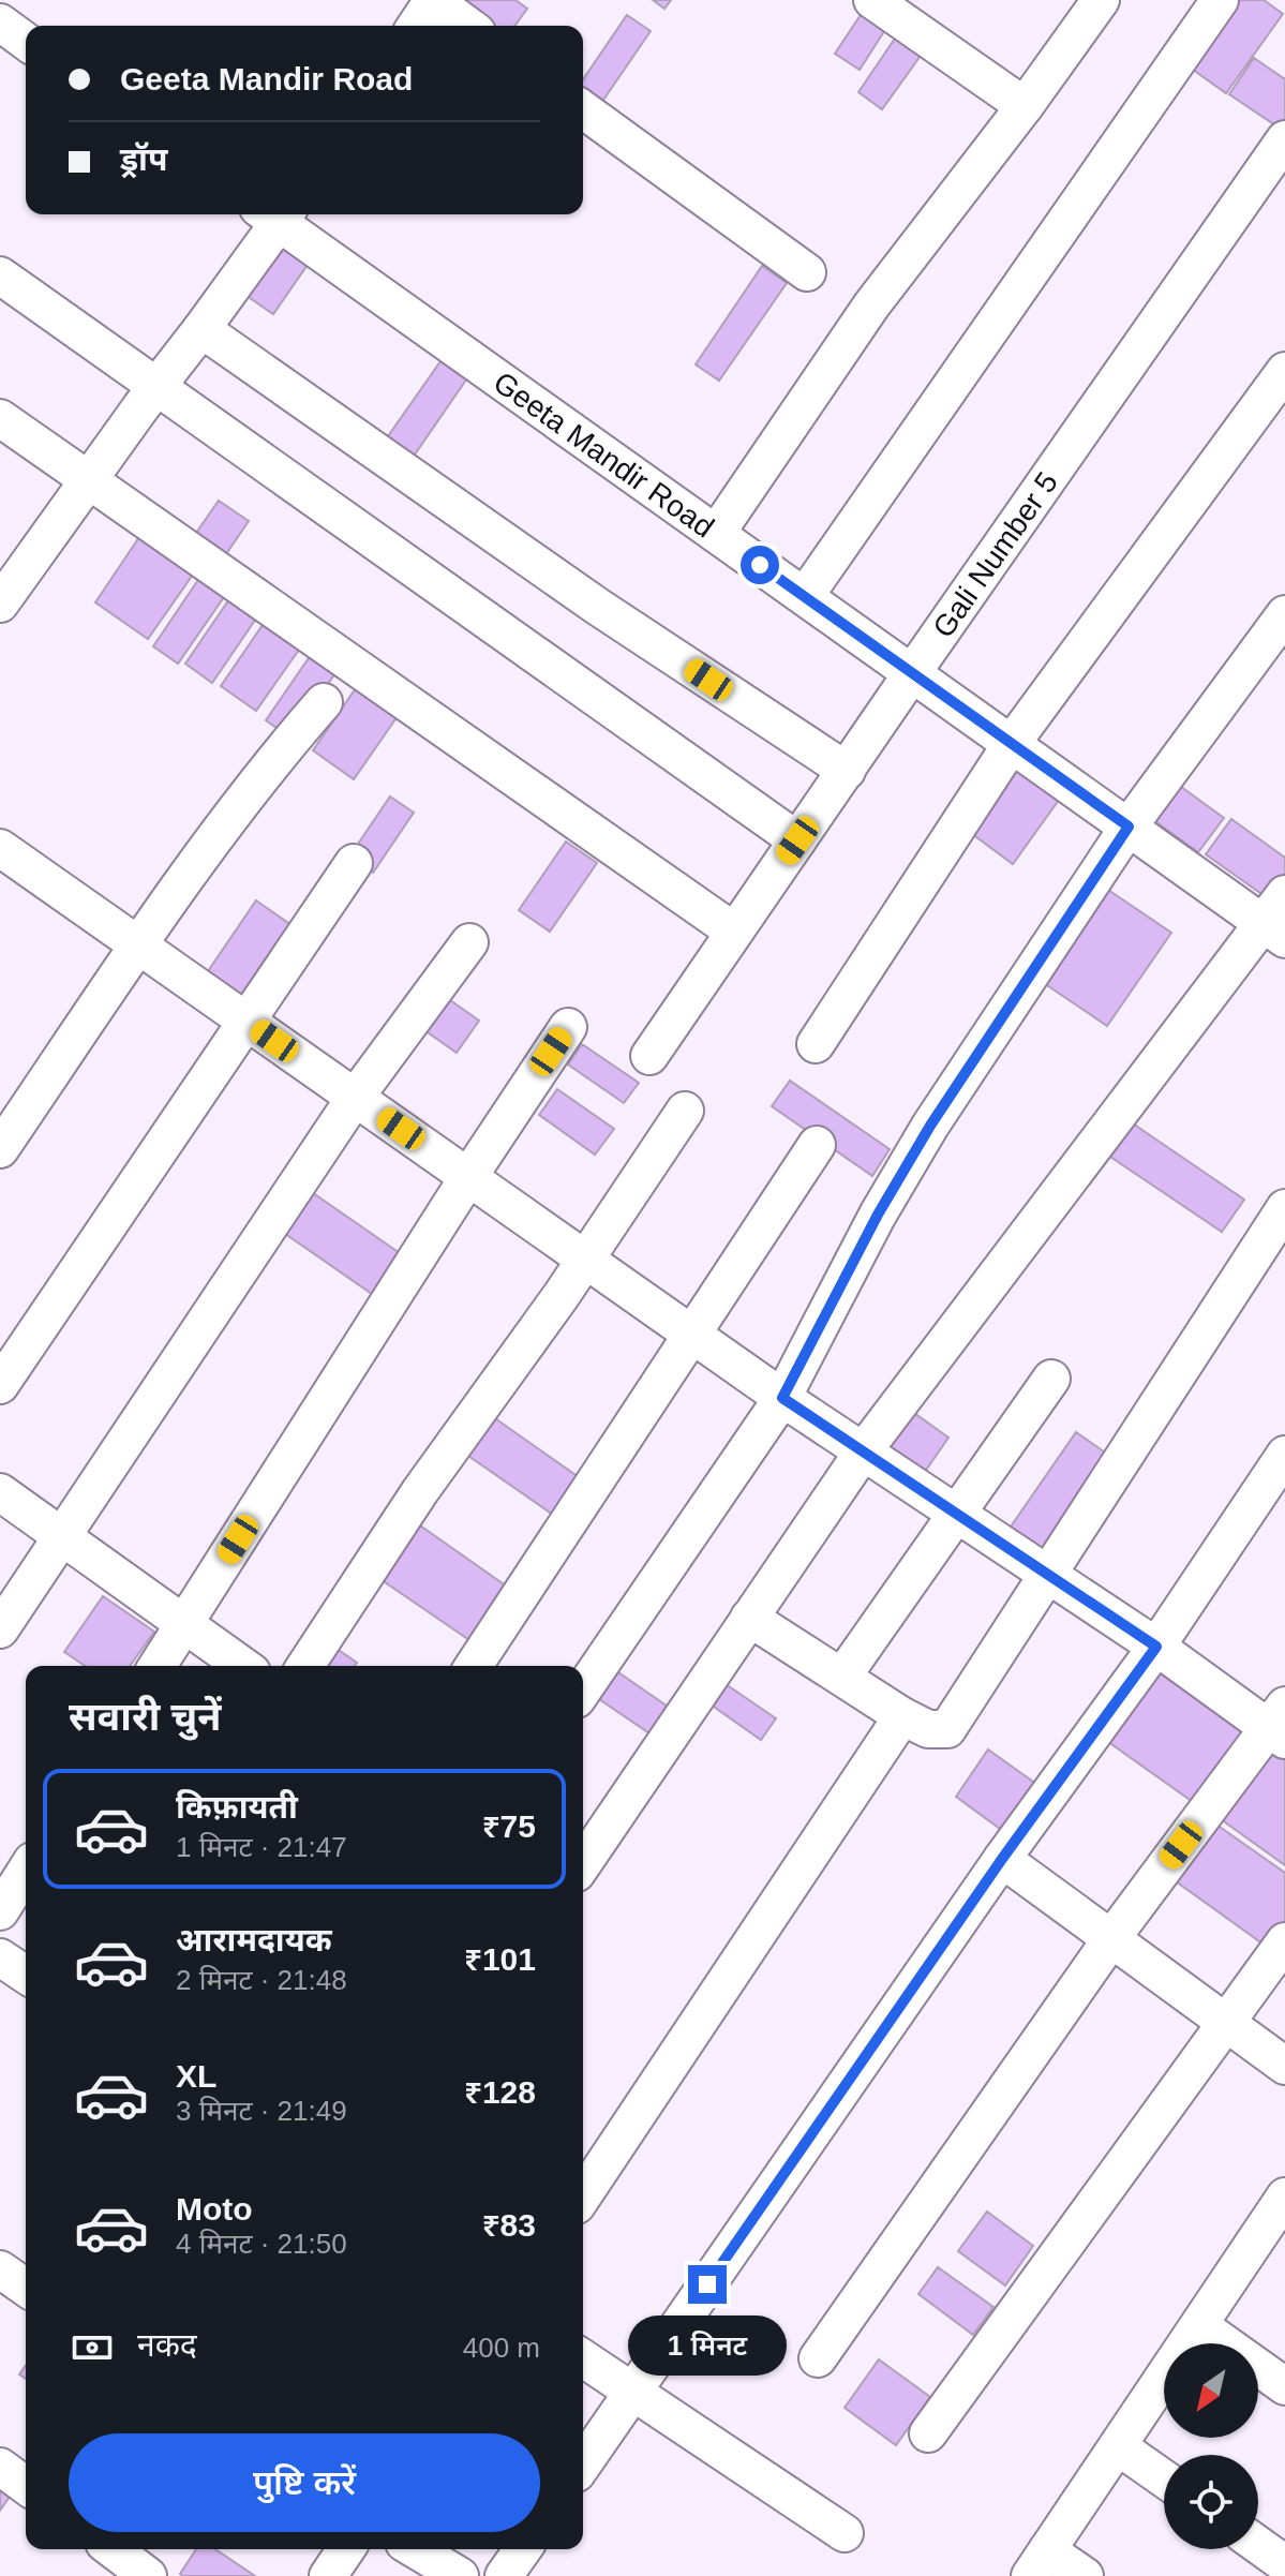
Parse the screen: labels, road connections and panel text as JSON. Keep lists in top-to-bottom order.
{
  "streets": {
    "street": ["Geeta Mandir Road", "Gali Number 5"]
  },
  "crossings": [
    ["Geeta Mandir Road", "Gali Number 5"]
  ],
  "north": "bottom left",
  "page": {
    "banner": ["Geeta Mandir Road", "ड्रॉप"],
    "heading": "सवारी चुनें",
    "list": [
      {
        "name": "किफ़ायती",
        "note": "1 मिनट · 21:47",
        "value": "₹75"
      },
      {
        "name": "आरामदायक",
        "note": "2 मिनट · 21:48",
        "value": "₹101"
      },
      {
        "name": "XL",
        "note": "3 मिनट · 21:49",
        "value": "₹128"
      },
      {
        "name": "Moto",
        "note": "4 मिनट · 21:50",
        "value": "₹83"
      }
    ],
    "pay": ["नकद", "400 m"],
    "bubble": "1 मिनट",
    "buttons": "पुष्टि करें"
  }
}
